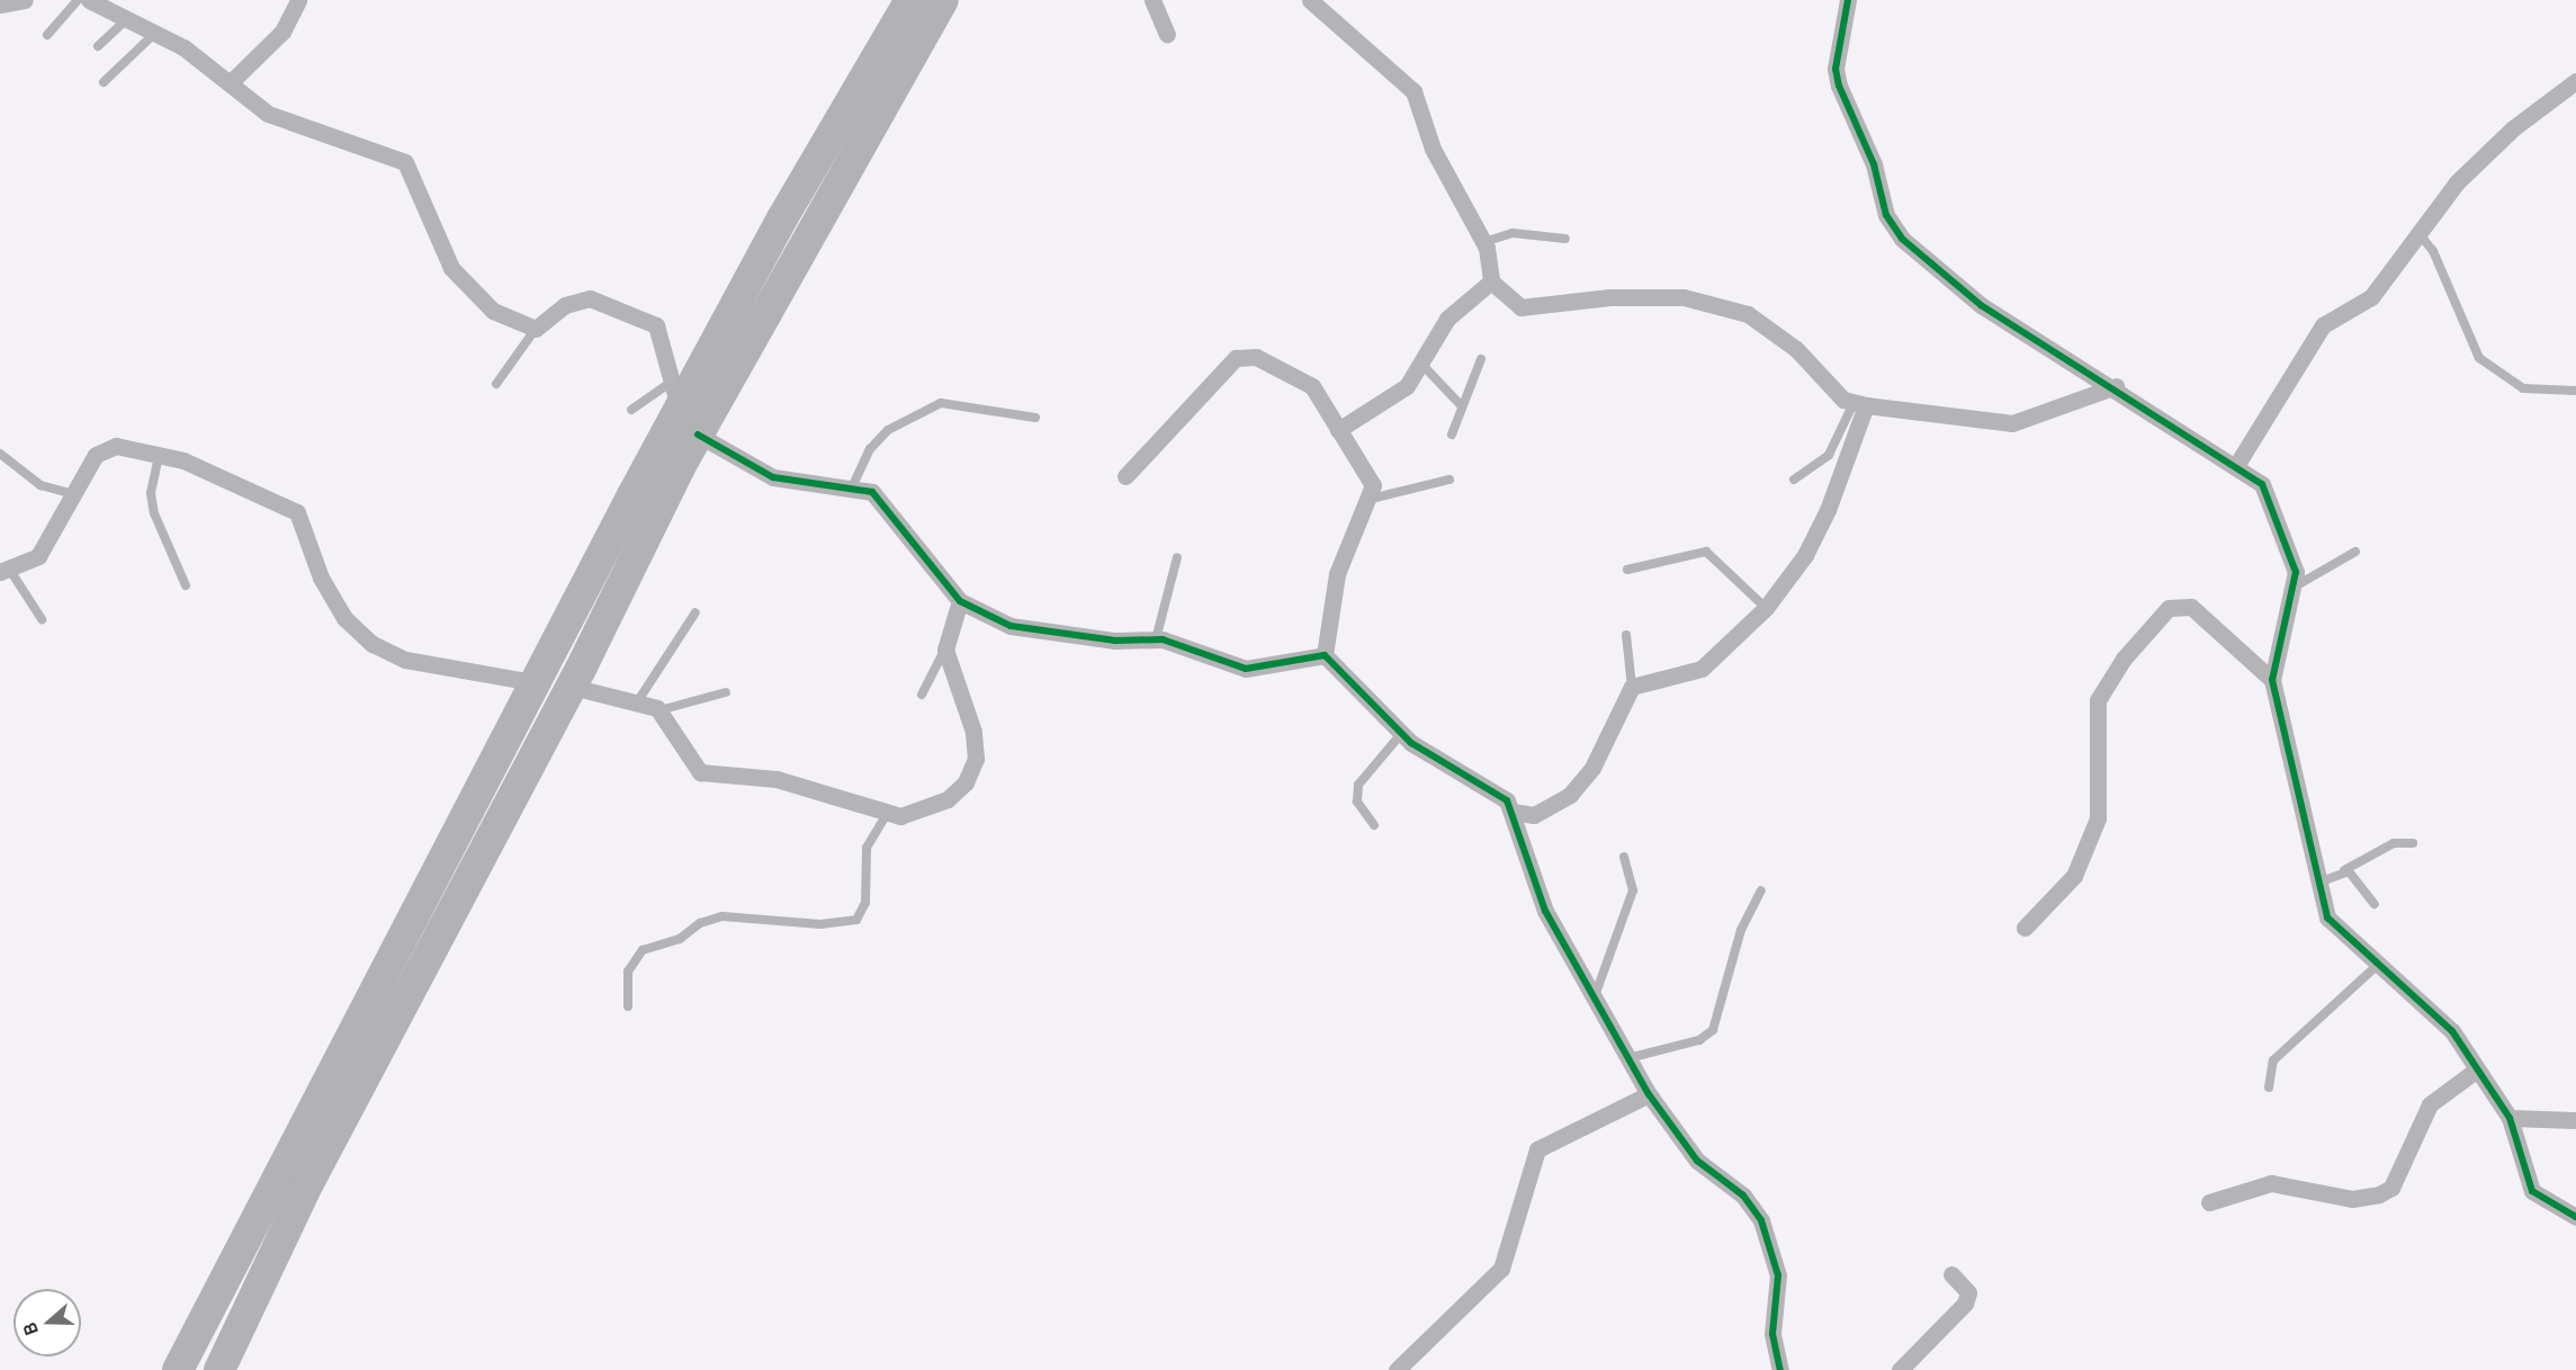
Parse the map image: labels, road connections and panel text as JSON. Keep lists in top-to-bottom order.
{
  "north": "left"
}
